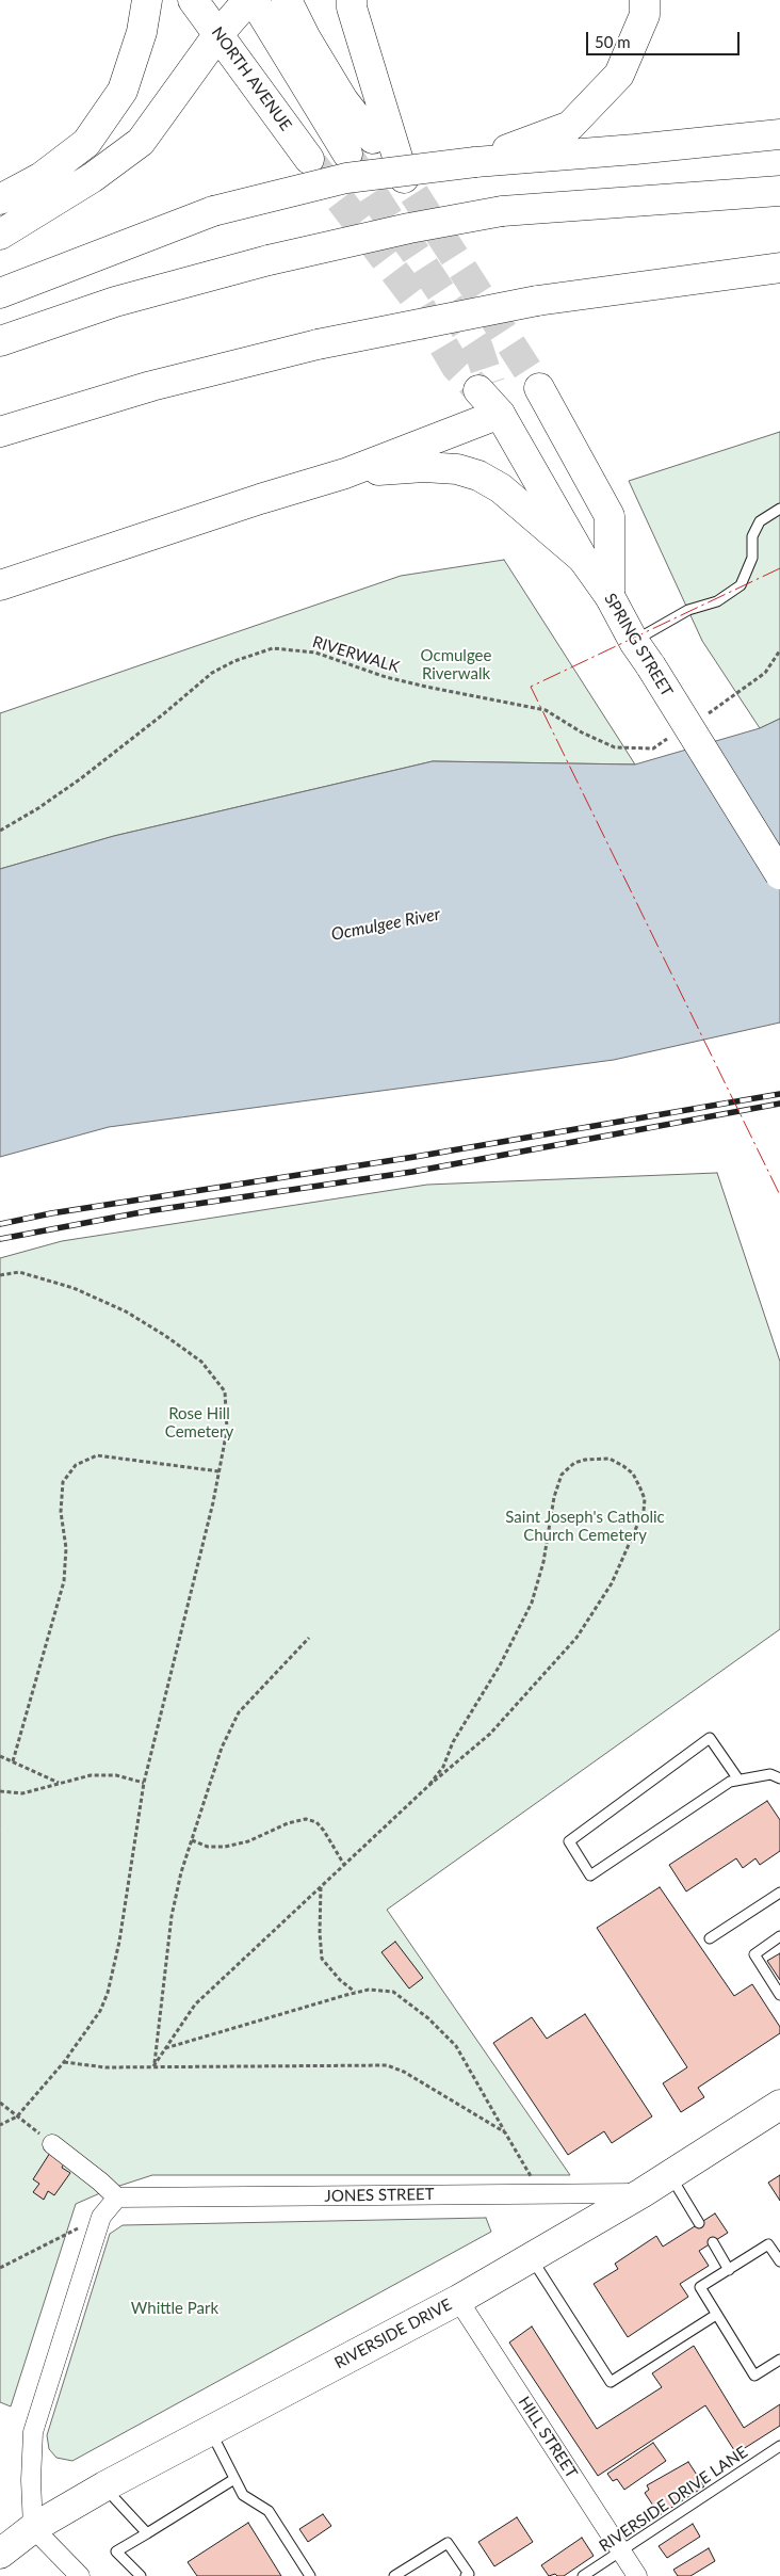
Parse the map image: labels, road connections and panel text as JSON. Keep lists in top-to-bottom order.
{
  "streets": {
    "main road": ["NORTH AVENUE", "SPRING STREET", "RIVERSIDE DRIVE"],
    "street": ["JONES STREET", "HILL STREET"],
    "lane": ["RIVERSIDE DRIVE LANE"],
    "path": ["RIVERWALK"]
  },
  "crossings": [
    ["JONES STREET", "RIVERSIDE DRIVE"],
    ["RIVERSIDE DRIVE", "HILL STREET"],
    ["HILL STREET", "RIVERSIDE DRIVE LANE"]
  ],
  "water": ["Ocmulgee River"],
  "parks": [
    "Ocmulgee Riverwalk",
    "Rose Hill Cemetery",
    "Saint Joseph's Catholic Church Cemetery",
    "Whittle Park"
  ],
  "scale_bar": "50 m"
}
